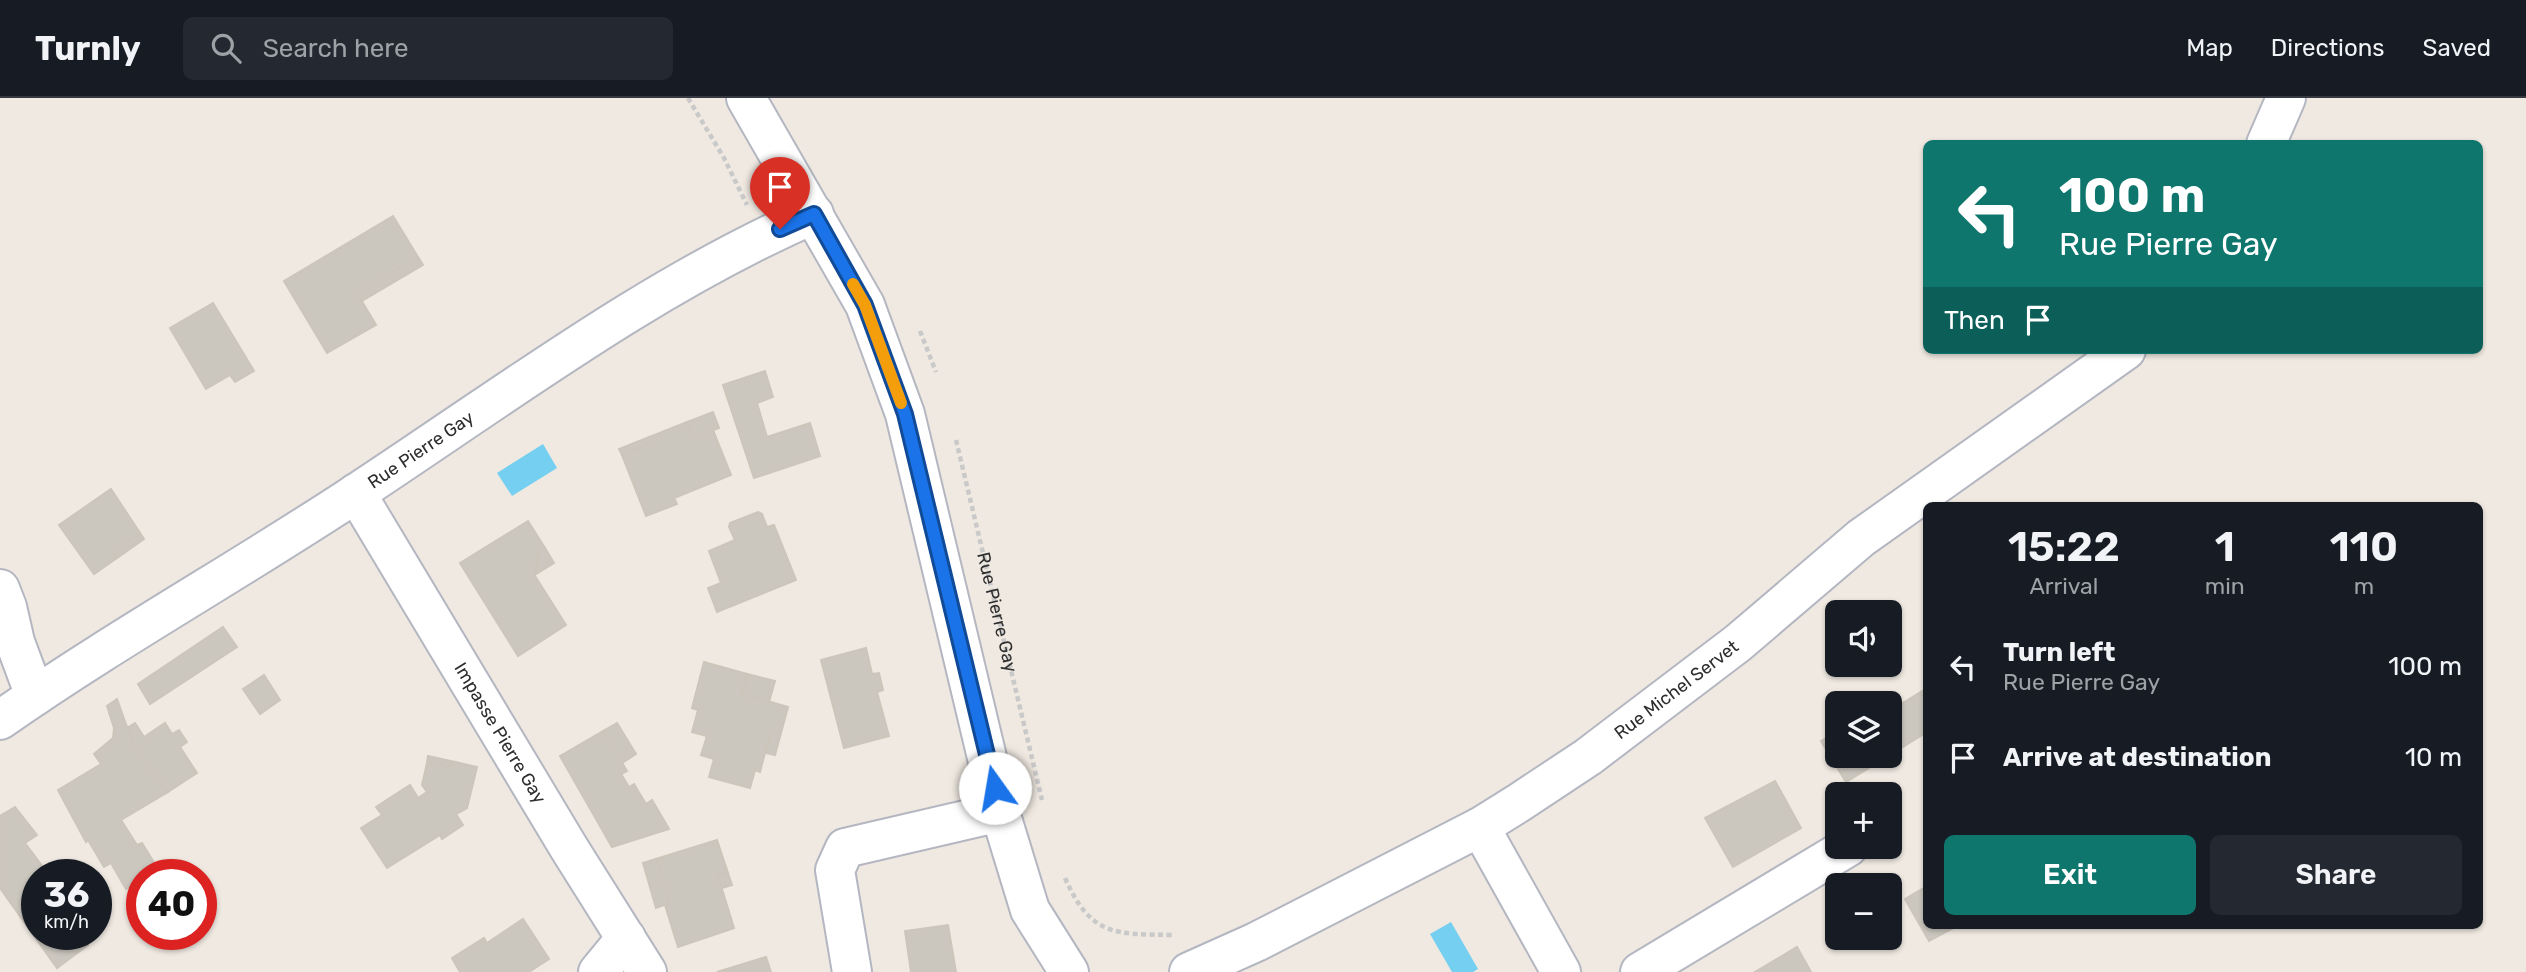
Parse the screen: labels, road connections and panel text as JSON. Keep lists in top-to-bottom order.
{
  "streets": {
    "street": ["Rue Pierre Gay", "Rue Michel Servet", "Impasse Pierre Gay"]
  },
  "crossings": [
    ["Rue Pierre Gay", "Impasse Pierre Gay"]
  ],
  "page": {
    "header": "Turnly",
    "search": "Search here",
    "nav": ["Map", "Directions", "Saved"],
    "turn": ["100 m", "Rue Pierre Gay"],
    "then": "Then",
    "eta": [
      "15:22",
      "Arrival",
      "1",
      "min",
      "110",
      "m"
    ],
    "map_buttons": ["+", "−"],
    "list": [
      {
        "name": "Turn left",
        "note": "Rue Pierre Gay",
        "value": "100 m"
      },
      {
        "name": "Arrive at destination",
        "value": "10 m"
      }
    ],
    "buttons": ["Exit", "Share"],
    "speed": "36 km/h",
    "limit": "40"
  }
}
